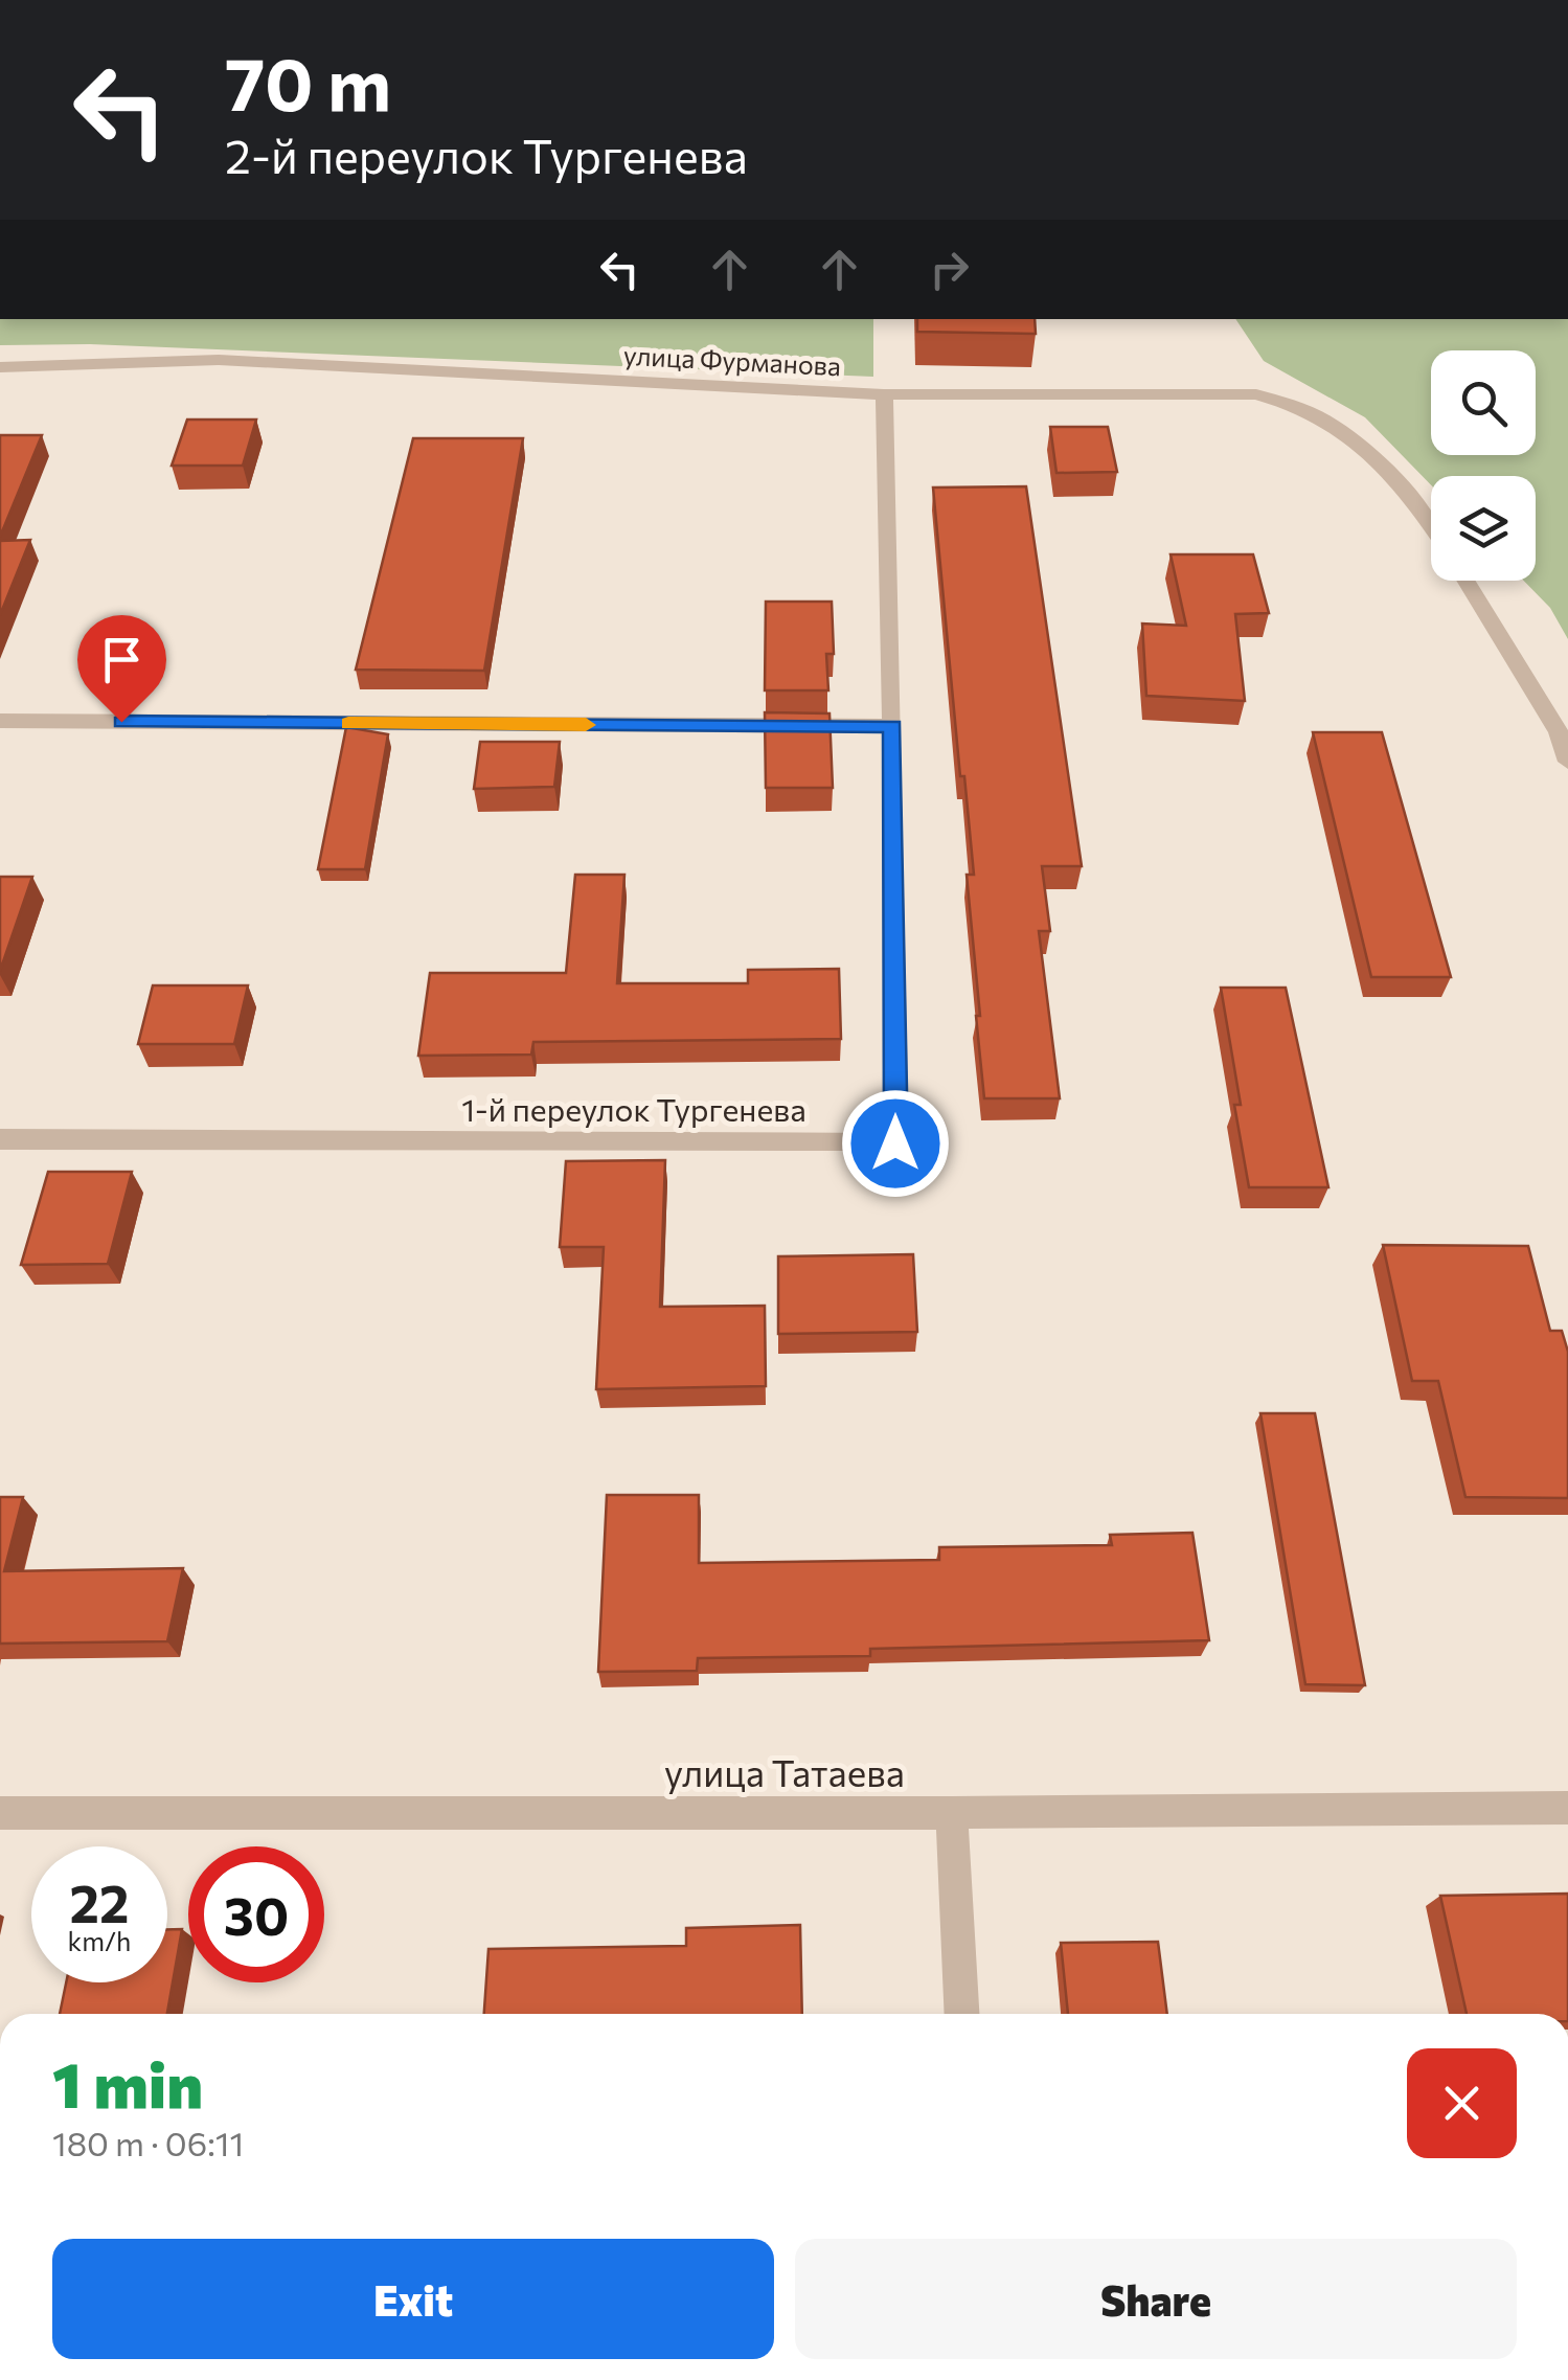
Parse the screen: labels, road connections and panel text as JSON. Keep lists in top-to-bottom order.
{
  "streets": {
    "street": ["улица Фурманова", "1-й переулок Тургенева", "улица Татаева"]
  },
  "crossings": [
    ["улица Фурманова", "1-й переулок Тургенева"]
  ],
  "page": {
    "turn": ["70 m", "2-й переулок Тургенева"],
    "speed": "22 km/h",
    "limit": "30",
    "heading": ["1 min", "180 m · 06:11"],
    "buttons": ["Exit", "Share"]
  }
}
